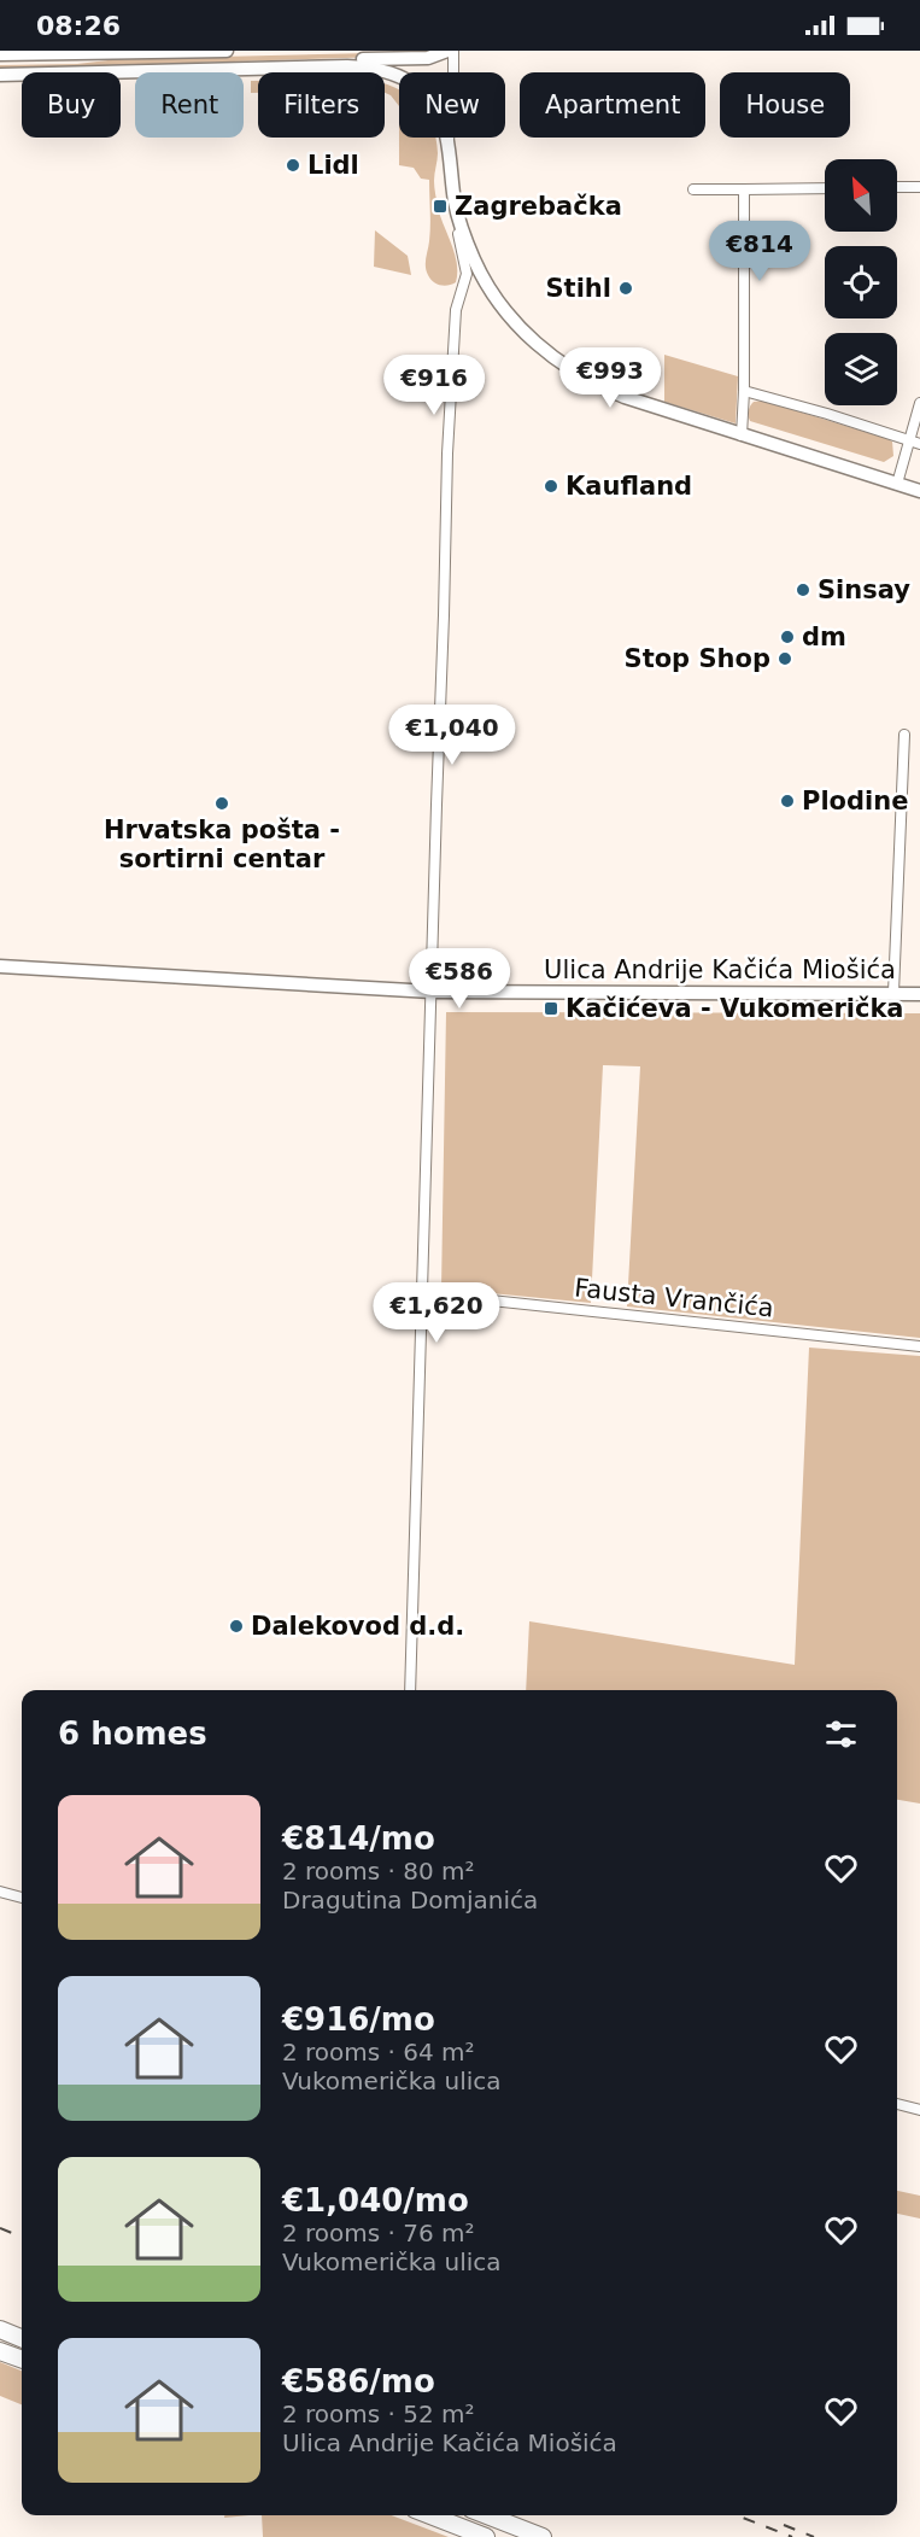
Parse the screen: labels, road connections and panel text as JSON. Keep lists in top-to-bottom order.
{
  "streets": {
    "main road": ["Ulica Andrije Kačića Miošića"],
    "street": ["Fausta Vrančića"]
  },
  "places": {
    "other": [
      "Lidl",
      "Stihl",
      "Kaufland",
      "Sinsay",
      "dm",
      "Stop Shop",
      "Plodine",
      "Hrvatska pošta - sortirni centar",
      "Dalekovod d.d."
    ],
    "transit": ["Zagrebačka", "Kačićeva - Vukomerička"]
  },
  "north": "top left",
  "page": {
    "status": "08:26",
    "chip": [
      "Buy",
      "Rent",
      "Filters",
      "New",
      "Apartment",
      "House"
    ],
    "price": [
      "€814",
      "€993",
      "€916",
      "€1,040",
      "€586",
      "€1,620"
    ],
    "heading": "6 homes",
    "list": [
      {
        "name": "€814/mo",
        "note": "2 rooms · 80 m² · Dragutina Domjanića"
      },
      {
        "name": "€916/mo",
        "note": "2 rooms · 64 m² · Vukomerička ulica"
      },
      {
        "name": "€1,040/mo",
        "note": "2 rooms · 76 m² · Vukomerička ulica"
      },
      {
        "name": "€586/mo",
        "note": "2 rooms · 52 m² · Ulica Andrije Kačića Miošića"
      }
    ]
  }
}
